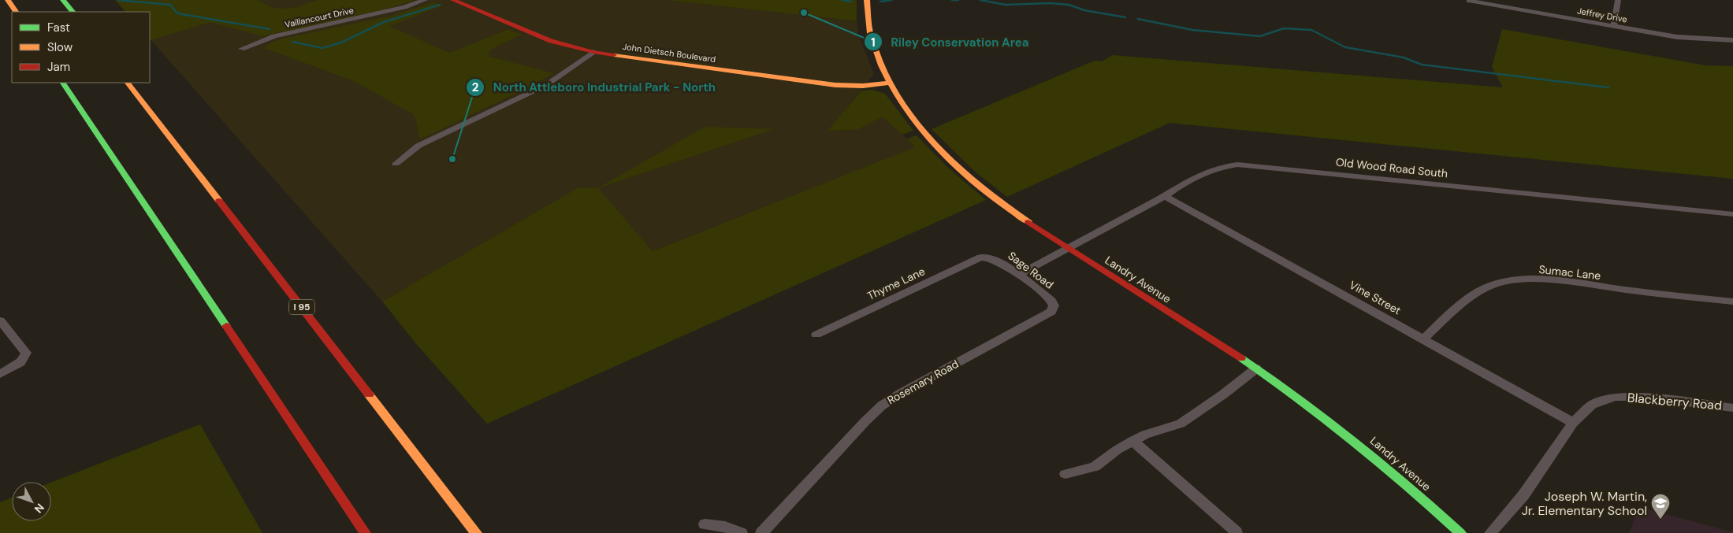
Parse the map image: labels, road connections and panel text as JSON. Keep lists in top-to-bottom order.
{
  "streets": {
    "main road": ["John Dietsch Boulevard", "Landry Avenue", "I 95"],
    "street": [
      "Jeffrey Drive",
      "Vaillancourt Drive",
      "Old Wood Road South",
      "Sage Road",
      "Sumac Lane",
      "Thyme Lane",
      "Vine Street",
      "Rosemary Road",
      "Blackberry Road"
    ]
  },
  "crossings": [
    ["John Dietsch Boulevard", "Landry Avenue"],
    ["Old Wood Road South", "Sage Road"],
    ["Old Wood Road South", "Landry Avenue"],
    ["Old Wood Road South", "Vine Street"],
    ["Sage Road", "Thyme Lane"],
    ["Sage Road", "Rosemary Road"],
    ["Sumac Lane", "Vine Street"],
    ["Vine Street", "Blackberry Road"]
  ],
  "places": {
    "other": ["Riley Conservation Area", "North Attleboro Industrial Park - North"],
    "school or university": ["Joseph W. Martin, Jr. Elementary School"]
  },
  "legend": ["Fast", "Slow", "Jam"],
  "north": "bottom right"
}
